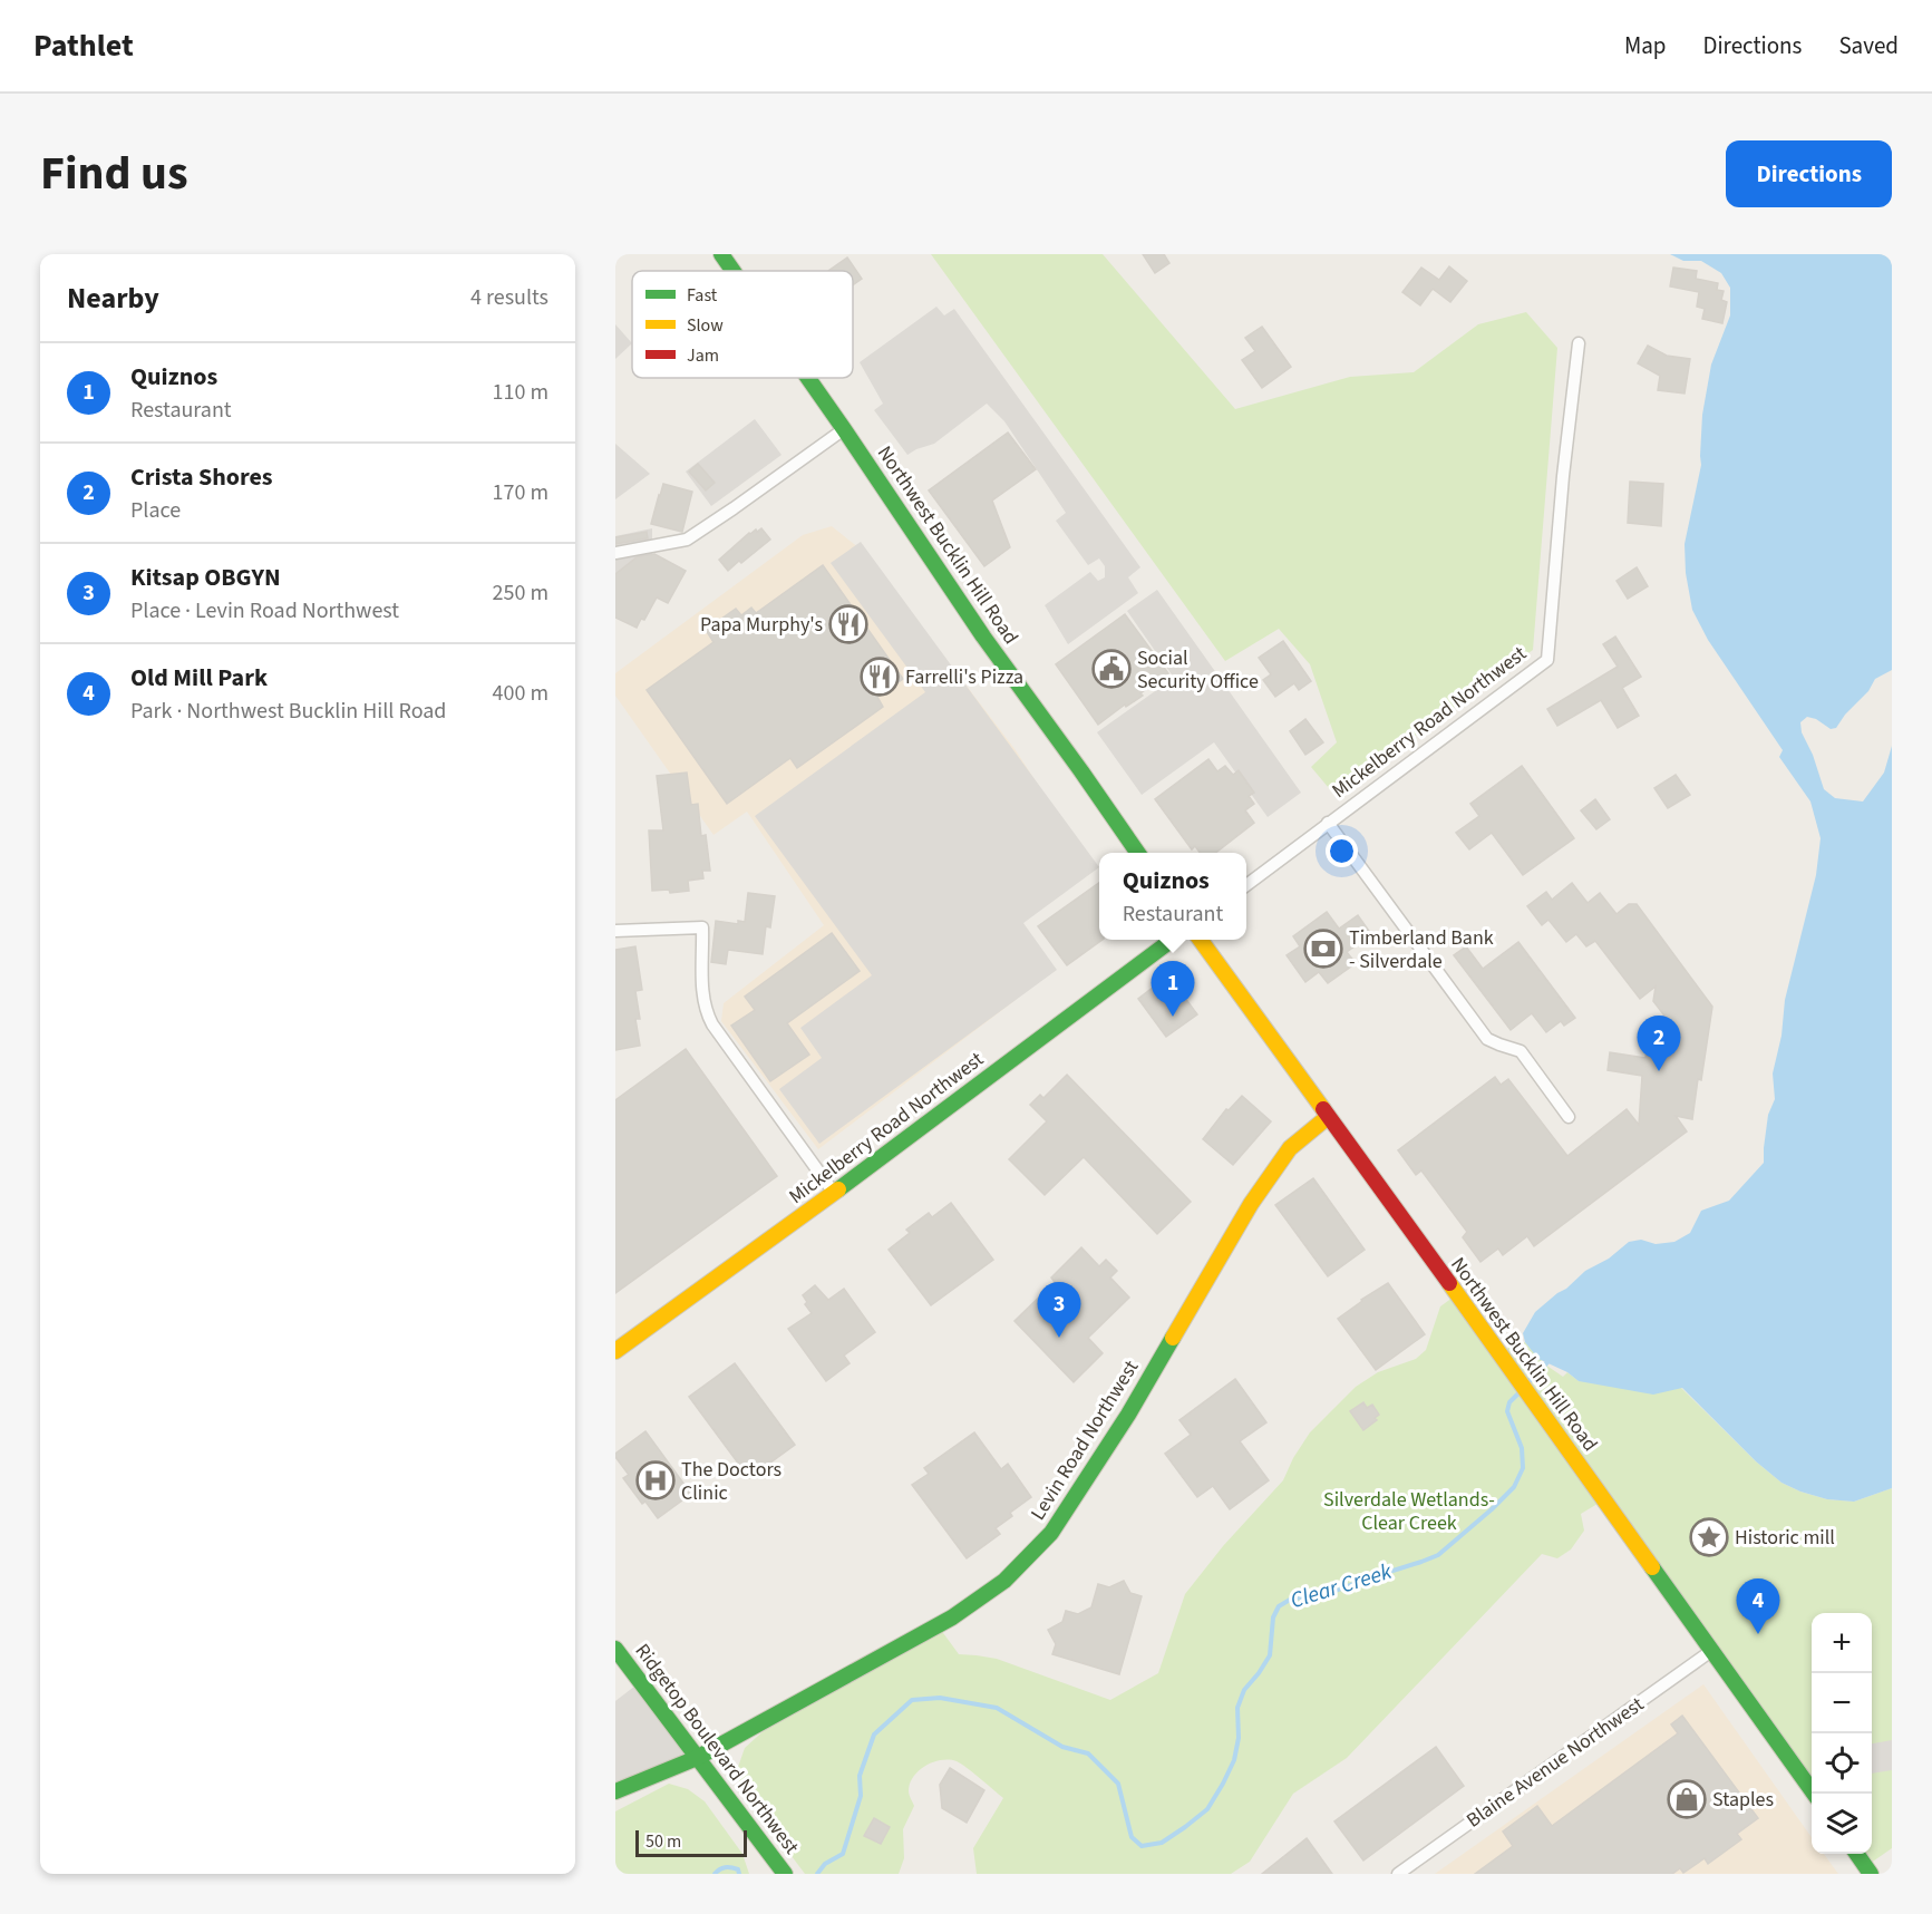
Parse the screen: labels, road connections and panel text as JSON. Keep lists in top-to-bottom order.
{
  "streets": {
    "main road": [
      "Northwest Bucklin Hill Road",
      "Mickelberry Road Northwest",
      "Levin Road Northwest",
      "Ridgetop Boulevard Northwest"
    ],
    "street": ["Blaine Avenue Northwest"]
  },
  "crossings": [
    ["Northwest Bucklin Hill Road", "Levin Road Northwest"],
    ["Northwest Bucklin Hill Road", "Blaine Avenue Northwest"],
    ["Levin Road Northwest", "Ridgetop Boulevard Northwest"]
  ],
  "water": ["Clear Creek"],
  "parks": ["Silverdale Wetlands- Clear Creek"],
  "places": {
    "restaurant": ["Papa Murphy's", "Farrelli's Pizza"],
    "public building": ["Social Security Office"],
    "bank": ["Timberland Bank - Silverdale"],
    "hospital": ["The Doctors Clinic"],
    "place": ["Historic mill"],
    "shop": ["Staples"]
  },
  "legend": ["Fast", "Slow", "Jam"],
  "scale_bar": "50 m",
  "page": {
    "header": "Pathlet",
    "nav": ["Map", "Directions", "Saved"],
    "title": "Find us",
    "buttons": "Directions",
    "heading": ["Nearby", "4 results"],
    "list": [
      {
        "mark": "1",
        "name": "Quiznos",
        "note": "Restaurant",
        "value": "110 m"
      },
      {
        "mark": "2",
        "name": "Crista Shores",
        "note": "Place",
        "value": "170 m"
      },
      {
        "mark": "3",
        "name": "Kitsap OBGYN",
        "note": "Place · Levin Road Northwest",
        "value": "250 m"
      },
      {
        "mark": "4",
        "name": "Old Mill Park",
        "note": "Park · Northwest Bucklin Hill Road",
        "value": "400 m"
      }
    ],
    "popup": ["Quiznos", "Restaurant"],
    "pins": [
      "1",
      "2",
      "3",
      "4"
    ],
    "map_buttons": ["+", "−"],
    "scale": "50 m"
  }
}
